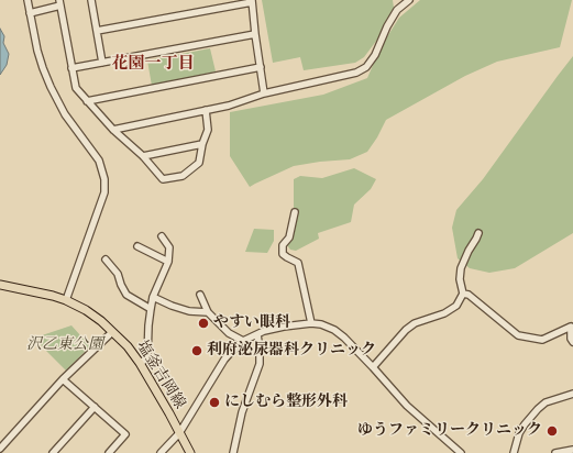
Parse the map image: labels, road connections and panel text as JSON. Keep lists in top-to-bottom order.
{
  "streets": {
    "main road": ["塩釜吉岡線"]
  },
  "districts": ["花園一丁目"],
  "parks": ["沢乙東公園"],
  "places": [
    "やすい眼科",
    "利府泌尿器科クリニック",
    "にしむら整形外科",
    "ゆうファミリークリニック"
  ]
}
